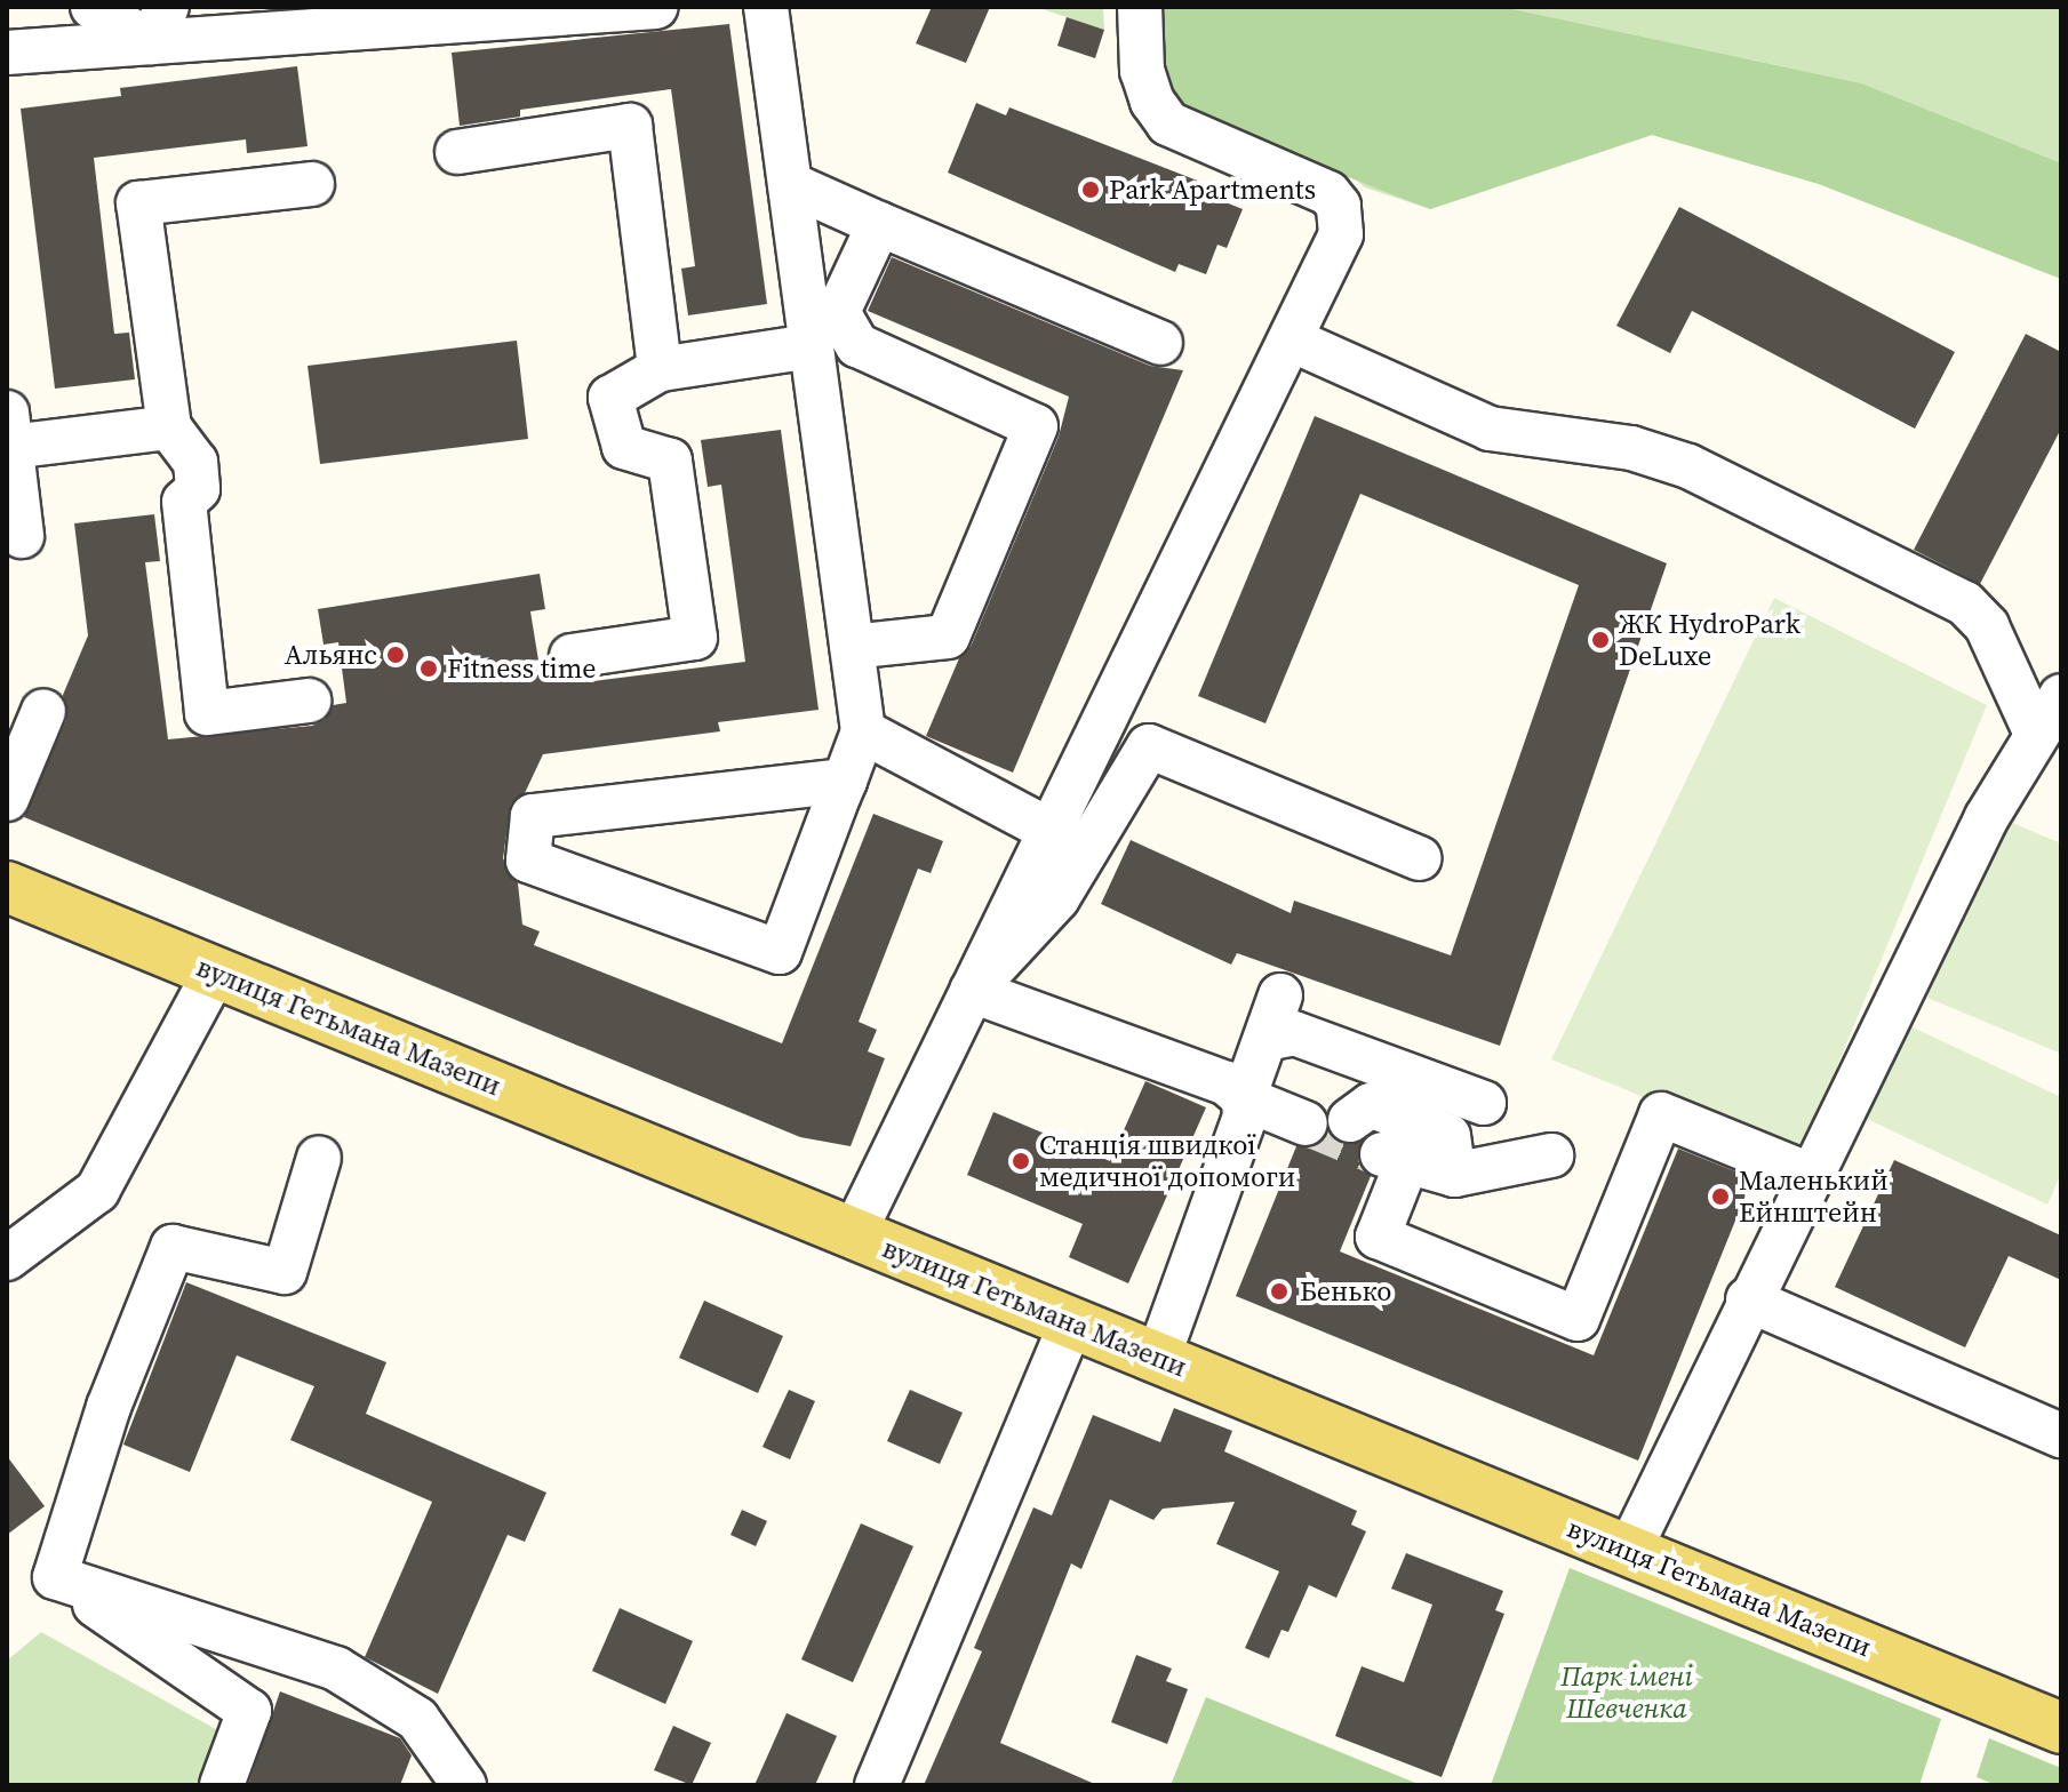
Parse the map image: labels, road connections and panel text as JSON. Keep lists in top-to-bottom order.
{
  "streets": {
    "main road": ["вулиця Гетьмана Мазепи"]
  },
  "parks": ["Парк імені Шевченка"],
  "places": [
    "Park Apartments",
    "ЖК HydroPark DeLuxe",
    "Альянс",
    "Fitness time",
    "Станція швидкої медичної допомоги",
    "Маленький Ейнштейн",
    "Бенько"
  ]
}
